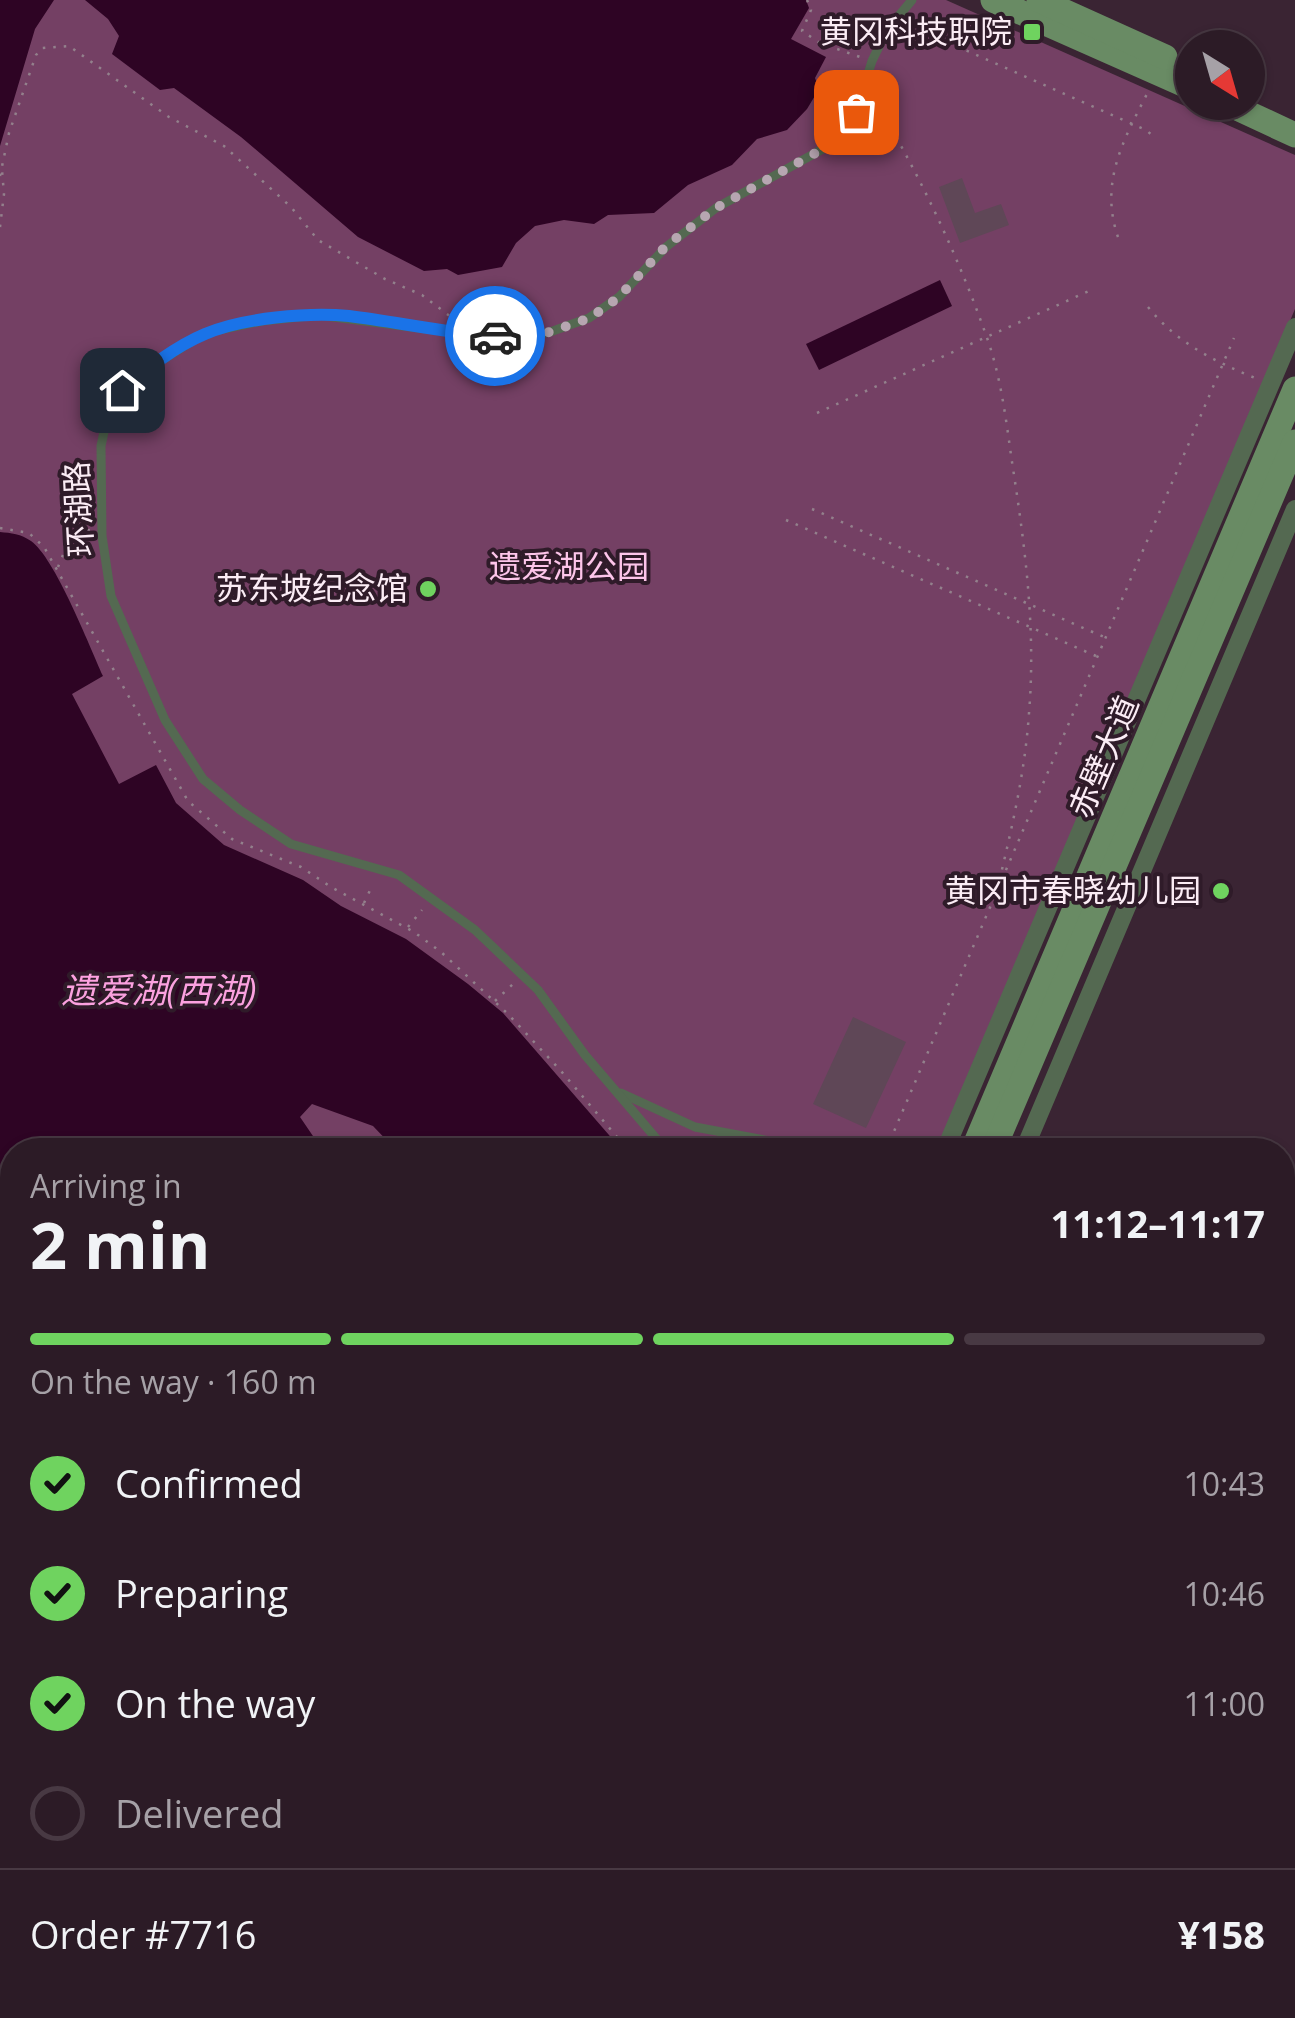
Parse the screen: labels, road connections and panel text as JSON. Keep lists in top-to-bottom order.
{
  "streets": {
    "main road": ["赤壁大道"],
    "lane": ["环湖路"]
  },
  "water": ["遗爱湖(西湖)"],
  "parks": ["遗爱湖公园"],
  "places": {
    "transit": ["黄冈科技职院"],
    "other": ["苏东坡纪念馆", "黄冈市春晓幼儿园"]
  },
  "north": "bottom right",
  "page": {
    "heading": ["2 min", "Arriving in", "11:12–11:17"],
    "panel": ["Order #7716", "¥158"],
    "bar": "On the way · 160 m",
    "list": [
      ["Confirmed", "10:43"],
      ["Preparing", "10:46"],
      ["On the way", "11:00"],
      "Delivered"
    ]
  }
}
